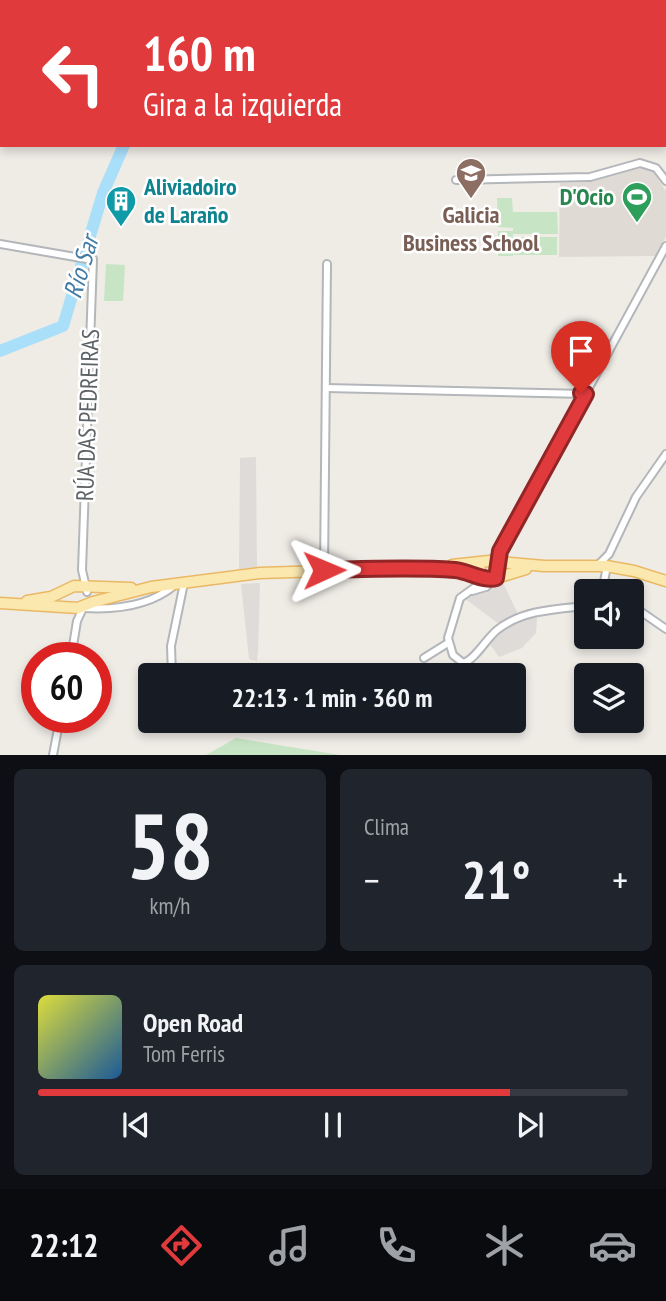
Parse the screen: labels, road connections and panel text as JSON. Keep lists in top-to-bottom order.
{
  "streets": {
    "street": ["RÚA DAS PEDREIRAS"]
  },
  "water": ["Río Sar"],
  "places": {
    "school or university": ["Galicia Business School"],
    "sports": ["D'Ocio"],
    "building": ["Aliviadoiro de Laraño"]
  },
  "page": {
    "turn": ["160 m", "Gira a la izquierda"],
    "limit": "60",
    "trip": "22:13 · 1 min · 360 m",
    "tile": [
      ["58", "km/h"],
      "Clima"
    ],
    "heat": ["−", "21°", "+"],
    "song": ["Open Road", "Tom Ferris"],
    "tabs": "22:12"
  }
}
